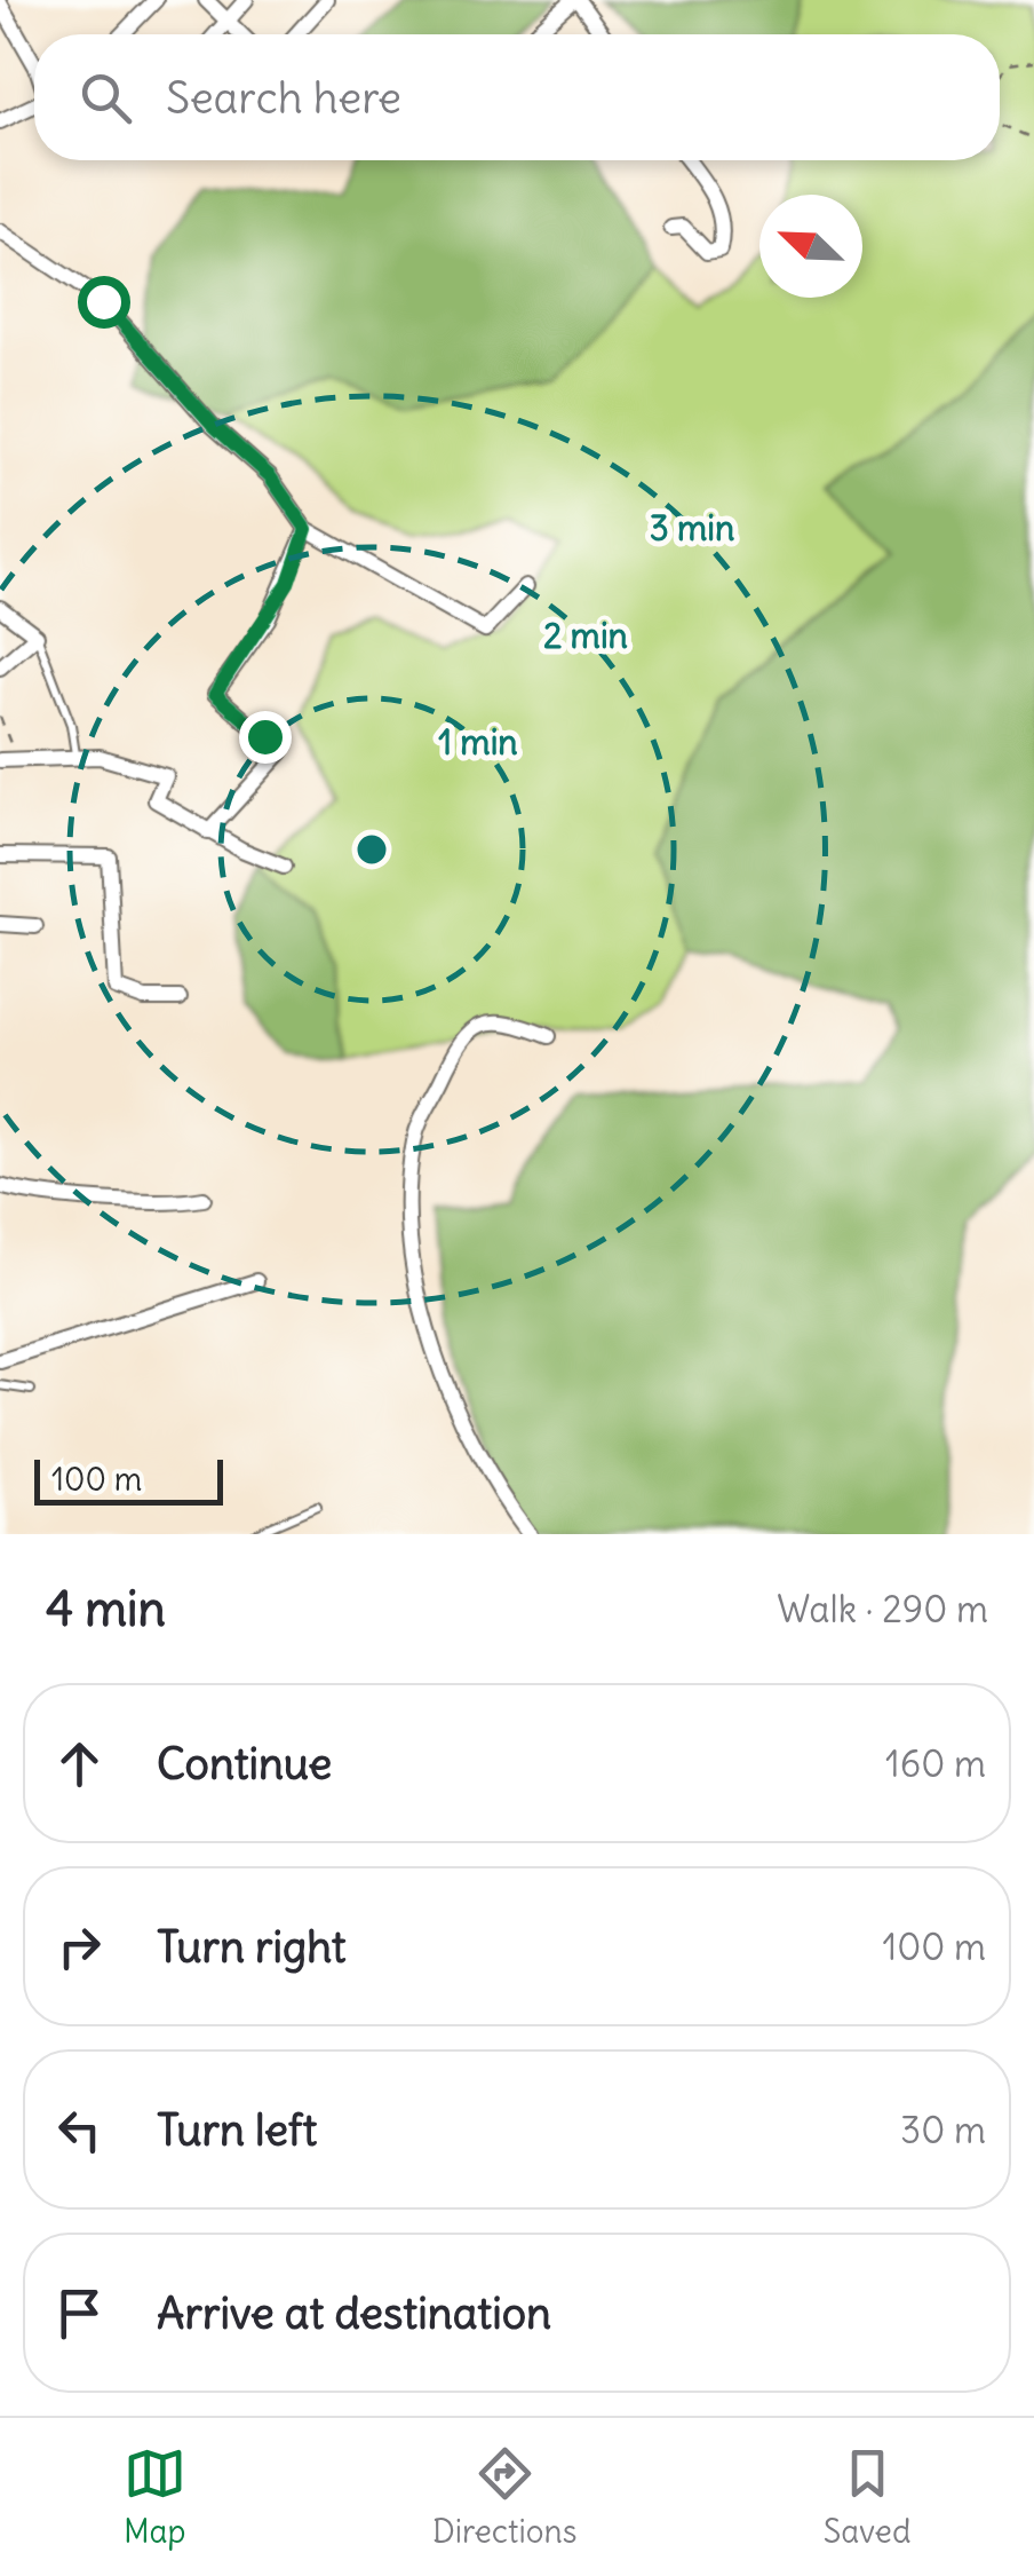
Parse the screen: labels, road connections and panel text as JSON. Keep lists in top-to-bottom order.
{
  "scale_bar": "100 m",
  "north": "top left",
  "page": {
    "search": "Search here",
    "scale": "100 m",
    "heading": ["4 min", "Walk · 290 m"],
    "list": [
      ["Continue", "160 m"],
      ["Turn right", "100 m"],
      ["Turn left", "30 m"],
      "Arrive at destination"
    ],
    "nav": ["Map", "Directions", "Saved"]
  },
  "rings": ["3 min", "2 min", "1 min"]
}
